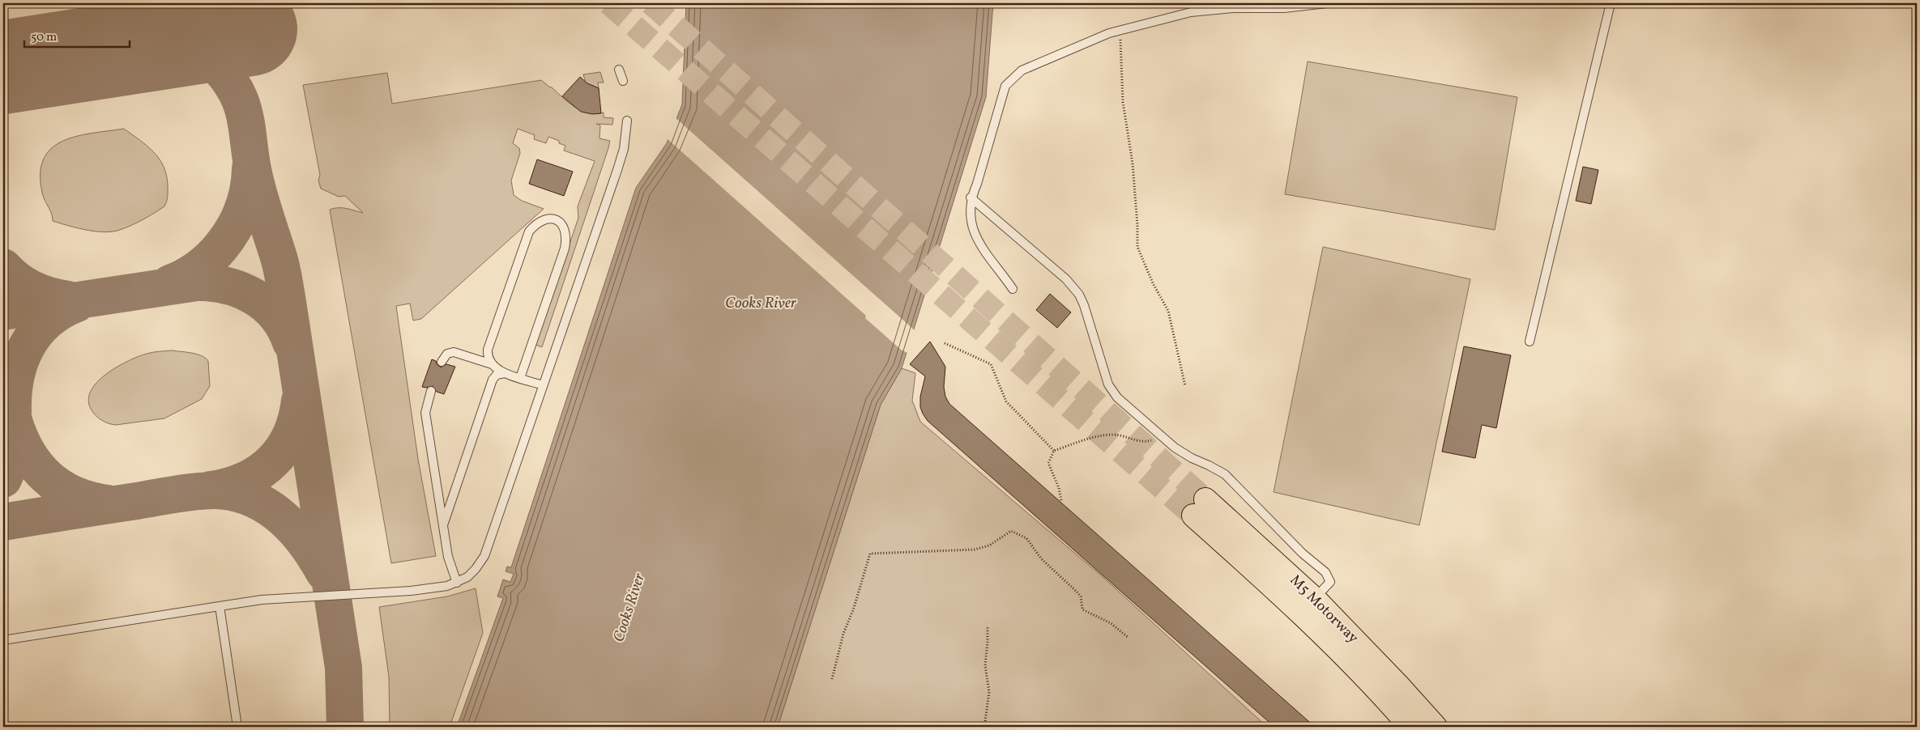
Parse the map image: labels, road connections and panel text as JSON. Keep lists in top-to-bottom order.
{
  "streets": {
    "highway": ["M5 Motorway"]
  },
  "water": ["Cooks River"],
  "scale_bar": "50 m"
}
